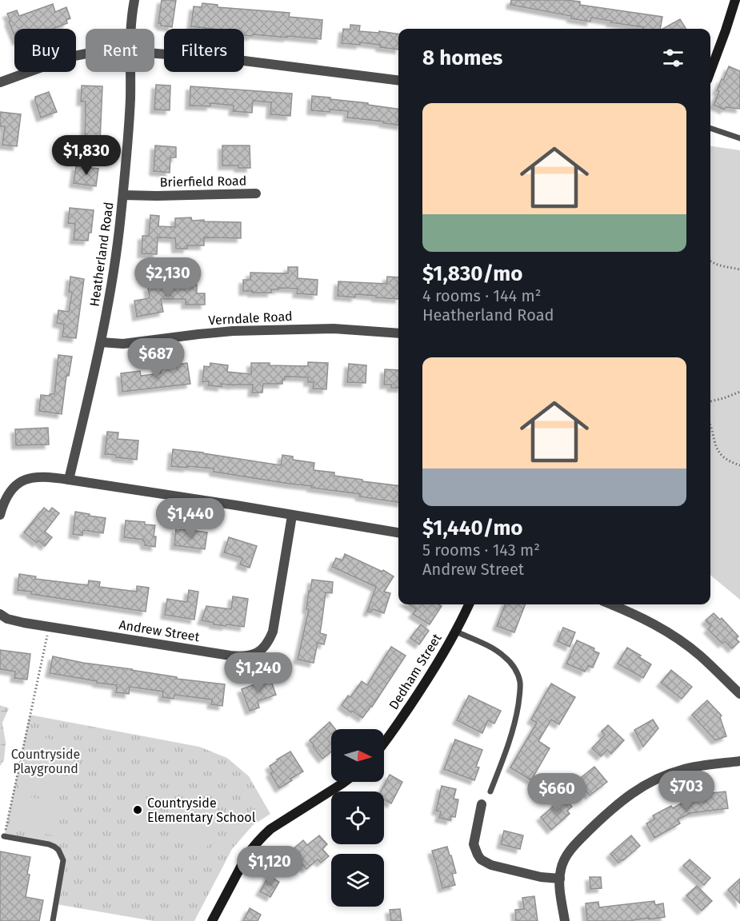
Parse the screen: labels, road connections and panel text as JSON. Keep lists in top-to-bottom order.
{
  "streets": {
    "main road": ["Dedham Street"],
    "street": [
      "Brierfield Road",
      "Heatherland Road",
      "Verndale Road",
      "Andrew Street"
    ]
  },
  "crossings": [
    ["Brierfield Road", "Heatherland Road"],
    ["Heatherland Road", "Verndale Road"]
  ],
  "parks": ["Countryside Playground"],
  "places": ["Countryside Elementary School"],
  "north": "right",
  "page": {
    "chip": ["Buy", "Rent", "Filters"],
    "heading": "8 homes",
    "list": [
      {
        "name": "$1,830/mo",
        "note": "4 rooms · 144 m² · Heatherland Road"
      },
      {
        "name": "$1,440/mo",
        "note": "5 rooms · 143 m² · Andrew Street"
      }
    ],
    "price": [
      "$1,830",
      "$2,130",
      "$687",
      "$1,440",
      "$1,240",
      "$703",
      "$660",
      "$1,120"
    ]
  }
}
